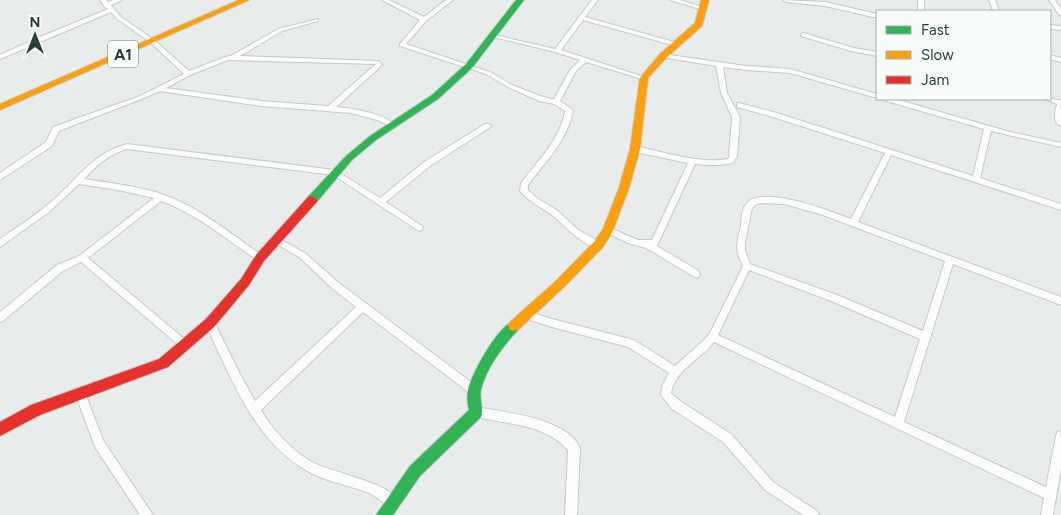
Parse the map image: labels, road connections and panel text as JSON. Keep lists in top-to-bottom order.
{
  "streets": {
    "main road": ["A1"]
  },
  "legend": ["Fast", "Slow", "Jam"],
  "north": "top"
}
